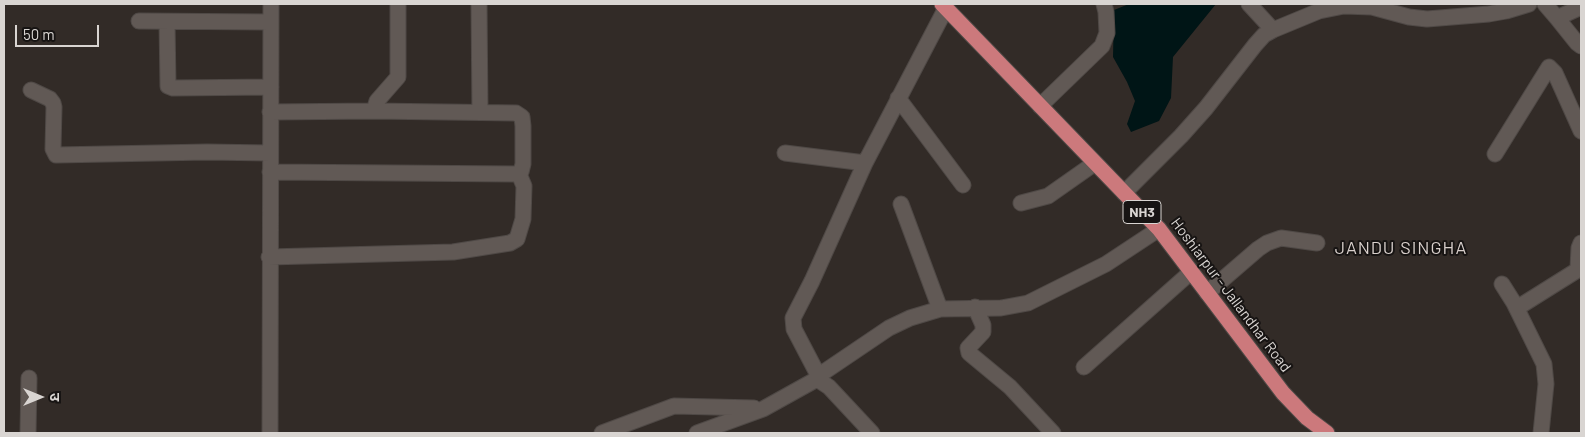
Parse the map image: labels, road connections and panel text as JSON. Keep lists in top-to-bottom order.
{
  "streets": {
    "highway": ["NH3", "Hoshiarpur - Jallandhar Road"]
  },
  "districts": ["JANDU SINGHA"],
  "scale_bar": "50 m",
  "north": "right"
}
